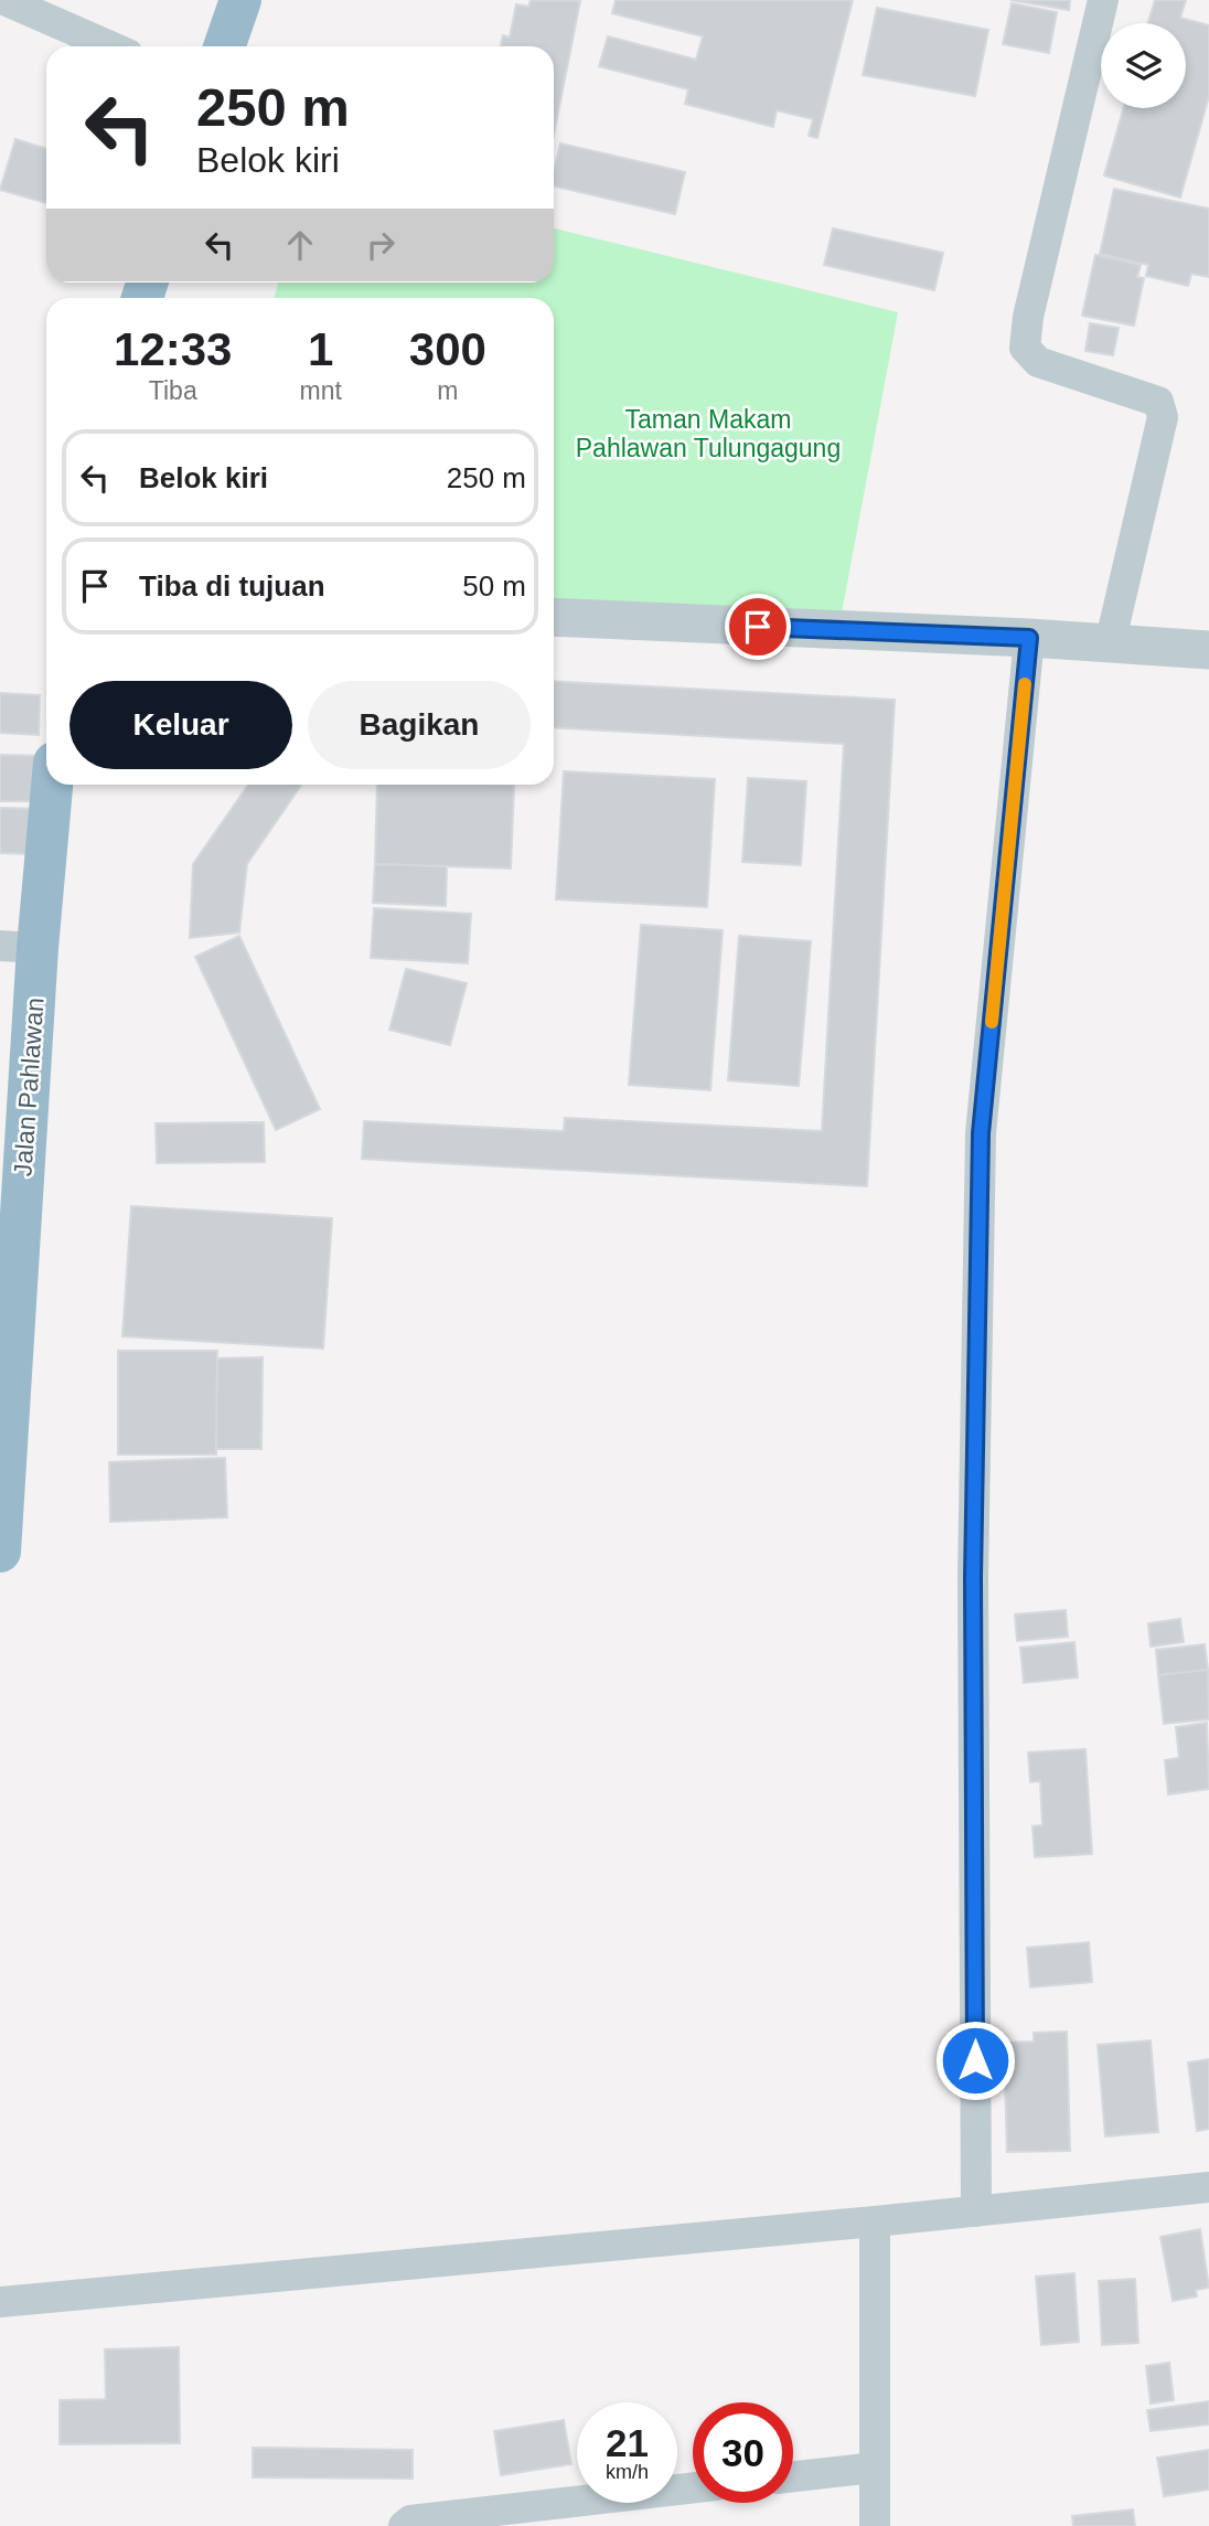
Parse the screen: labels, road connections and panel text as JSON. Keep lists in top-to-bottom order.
{
  "streets": {
    "highway": ["Jalan Pahlawan"]
  },
  "parks": ["Taman Makam Pahlawan Tulungagung"],
  "page": {
    "turn": ["250 m", "Belok kiri"],
    "eta": [
      "12:33",
      "Tiba",
      "1",
      "mnt",
      "300",
      "m"
    ],
    "list": [
      {
        "name": "Belok kiri",
        "value": "250 m"
      },
      {
        "name": "Tiba di tujuan",
        "value": "50 m"
      }
    ],
    "buttons": ["Keluar", "Bagikan"],
    "speed": "21 km/h",
    "limit": "30"
  }
}
